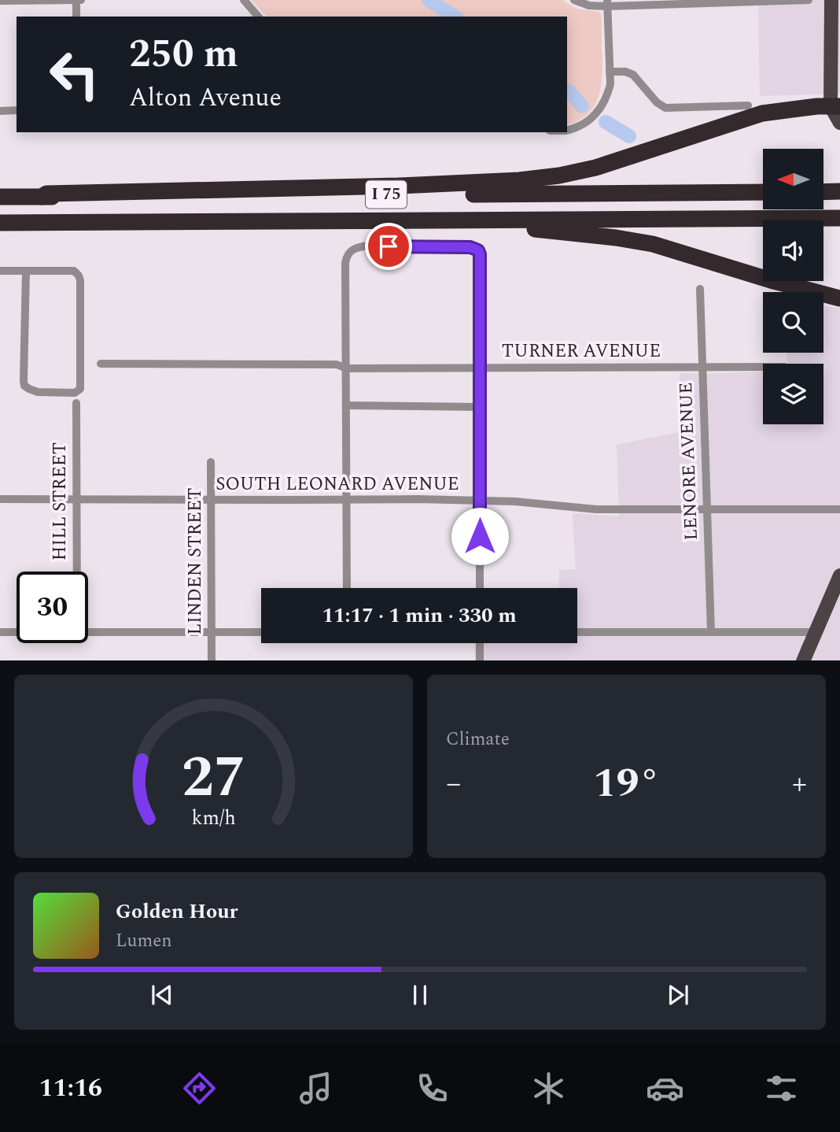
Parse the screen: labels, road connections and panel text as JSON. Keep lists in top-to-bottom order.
{
  "streets": {
    "highway": ["I 75"],
    "street": [
      "TURNER AVENUE",
      "LENORE AVENUE",
      "SOUTH LEONARD AVENUE",
      "HILL STREET",
      "LINDEN STREET"
    ]
  },
  "crossings": [
    ["TURNER AVENUE", "LENORE AVENUE"],
    ["LENORE AVENUE", "SOUTH LEONARD AVENUE"],
    ["SOUTH LEONARD AVENUE", "HILL STREET"],
    ["SOUTH LEONARD AVENUE", "LINDEN STREET"]
  ],
  "north": "left",
  "page": {
    "turn": ["250 m", "Alton Avenue"],
    "limit": "30",
    "trip": "11:17 · 1 min · 330 m",
    "tile": "Climate",
    "heat": ["−", "19°", "+"],
    "song": ["Golden Hour", "Lumen"],
    "tabs": "11:16",
    "gauge": ["27", "km/h"]
  }
}
